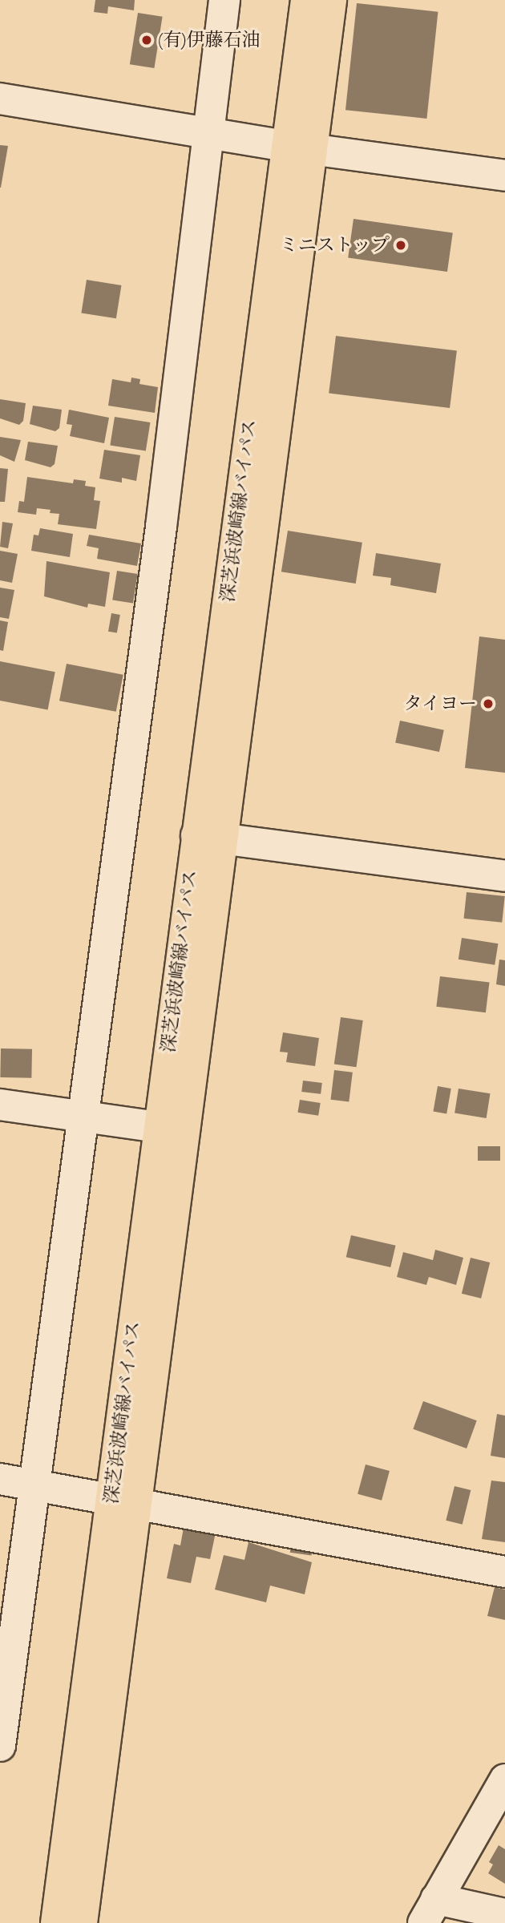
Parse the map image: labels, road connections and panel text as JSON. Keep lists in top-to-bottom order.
{
  "streets": {
    "main road": ["深芝浜波崎線バイパス"]
  },
  "places": ["(有)伊藤石油", "ミニストップ", "タイヨー"]
}
